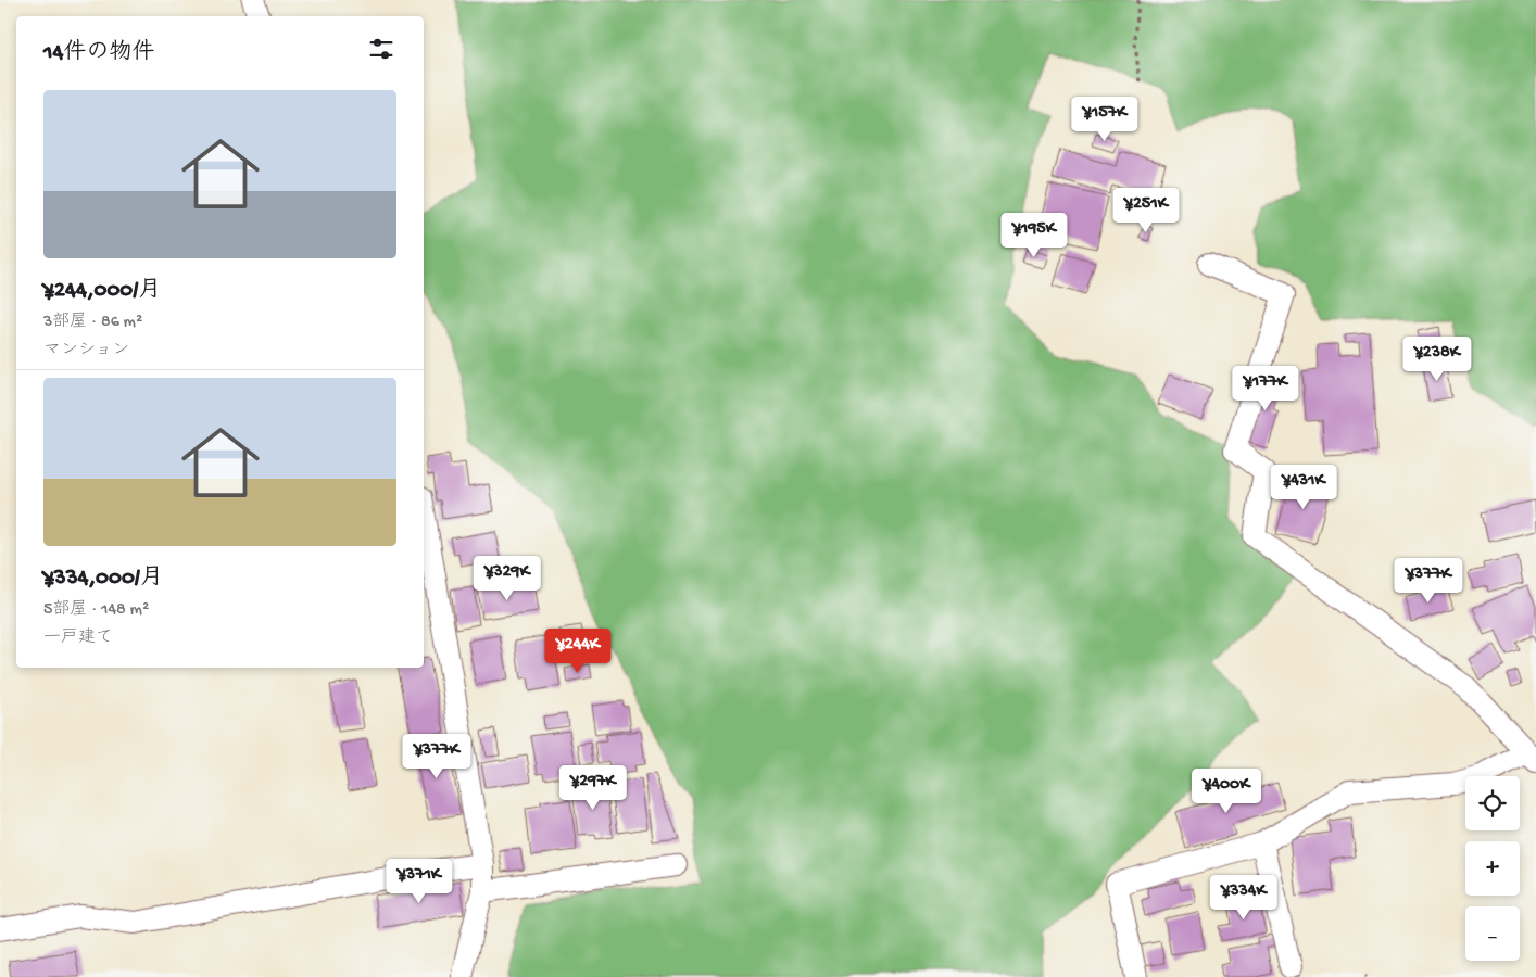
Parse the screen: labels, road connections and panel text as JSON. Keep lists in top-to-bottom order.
{
  "page": {
    "heading": "14件の物件",
    "list": [
      {
        "name": "¥244,000/月",
        "note": "3部屋 · 86 m² · マンション"
      },
      {
        "name": "¥334,000/月",
        "note": "5部屋 · 148 m² · 一戸建て"
      }
    ],
    "price": [
      "¥157K",
      "¥251K",
      "¥195K",
      "¥238K",
      "¥177K",
      "¥431K",
      "¥329K",
      "¥377K",
      "¥244K",
      "¥377K",
      "¥297K",
      "¥400K",
      "¥371K",
      "¥334K"
    ],
    "map_buttons": ["+", "−"]
  }
}
